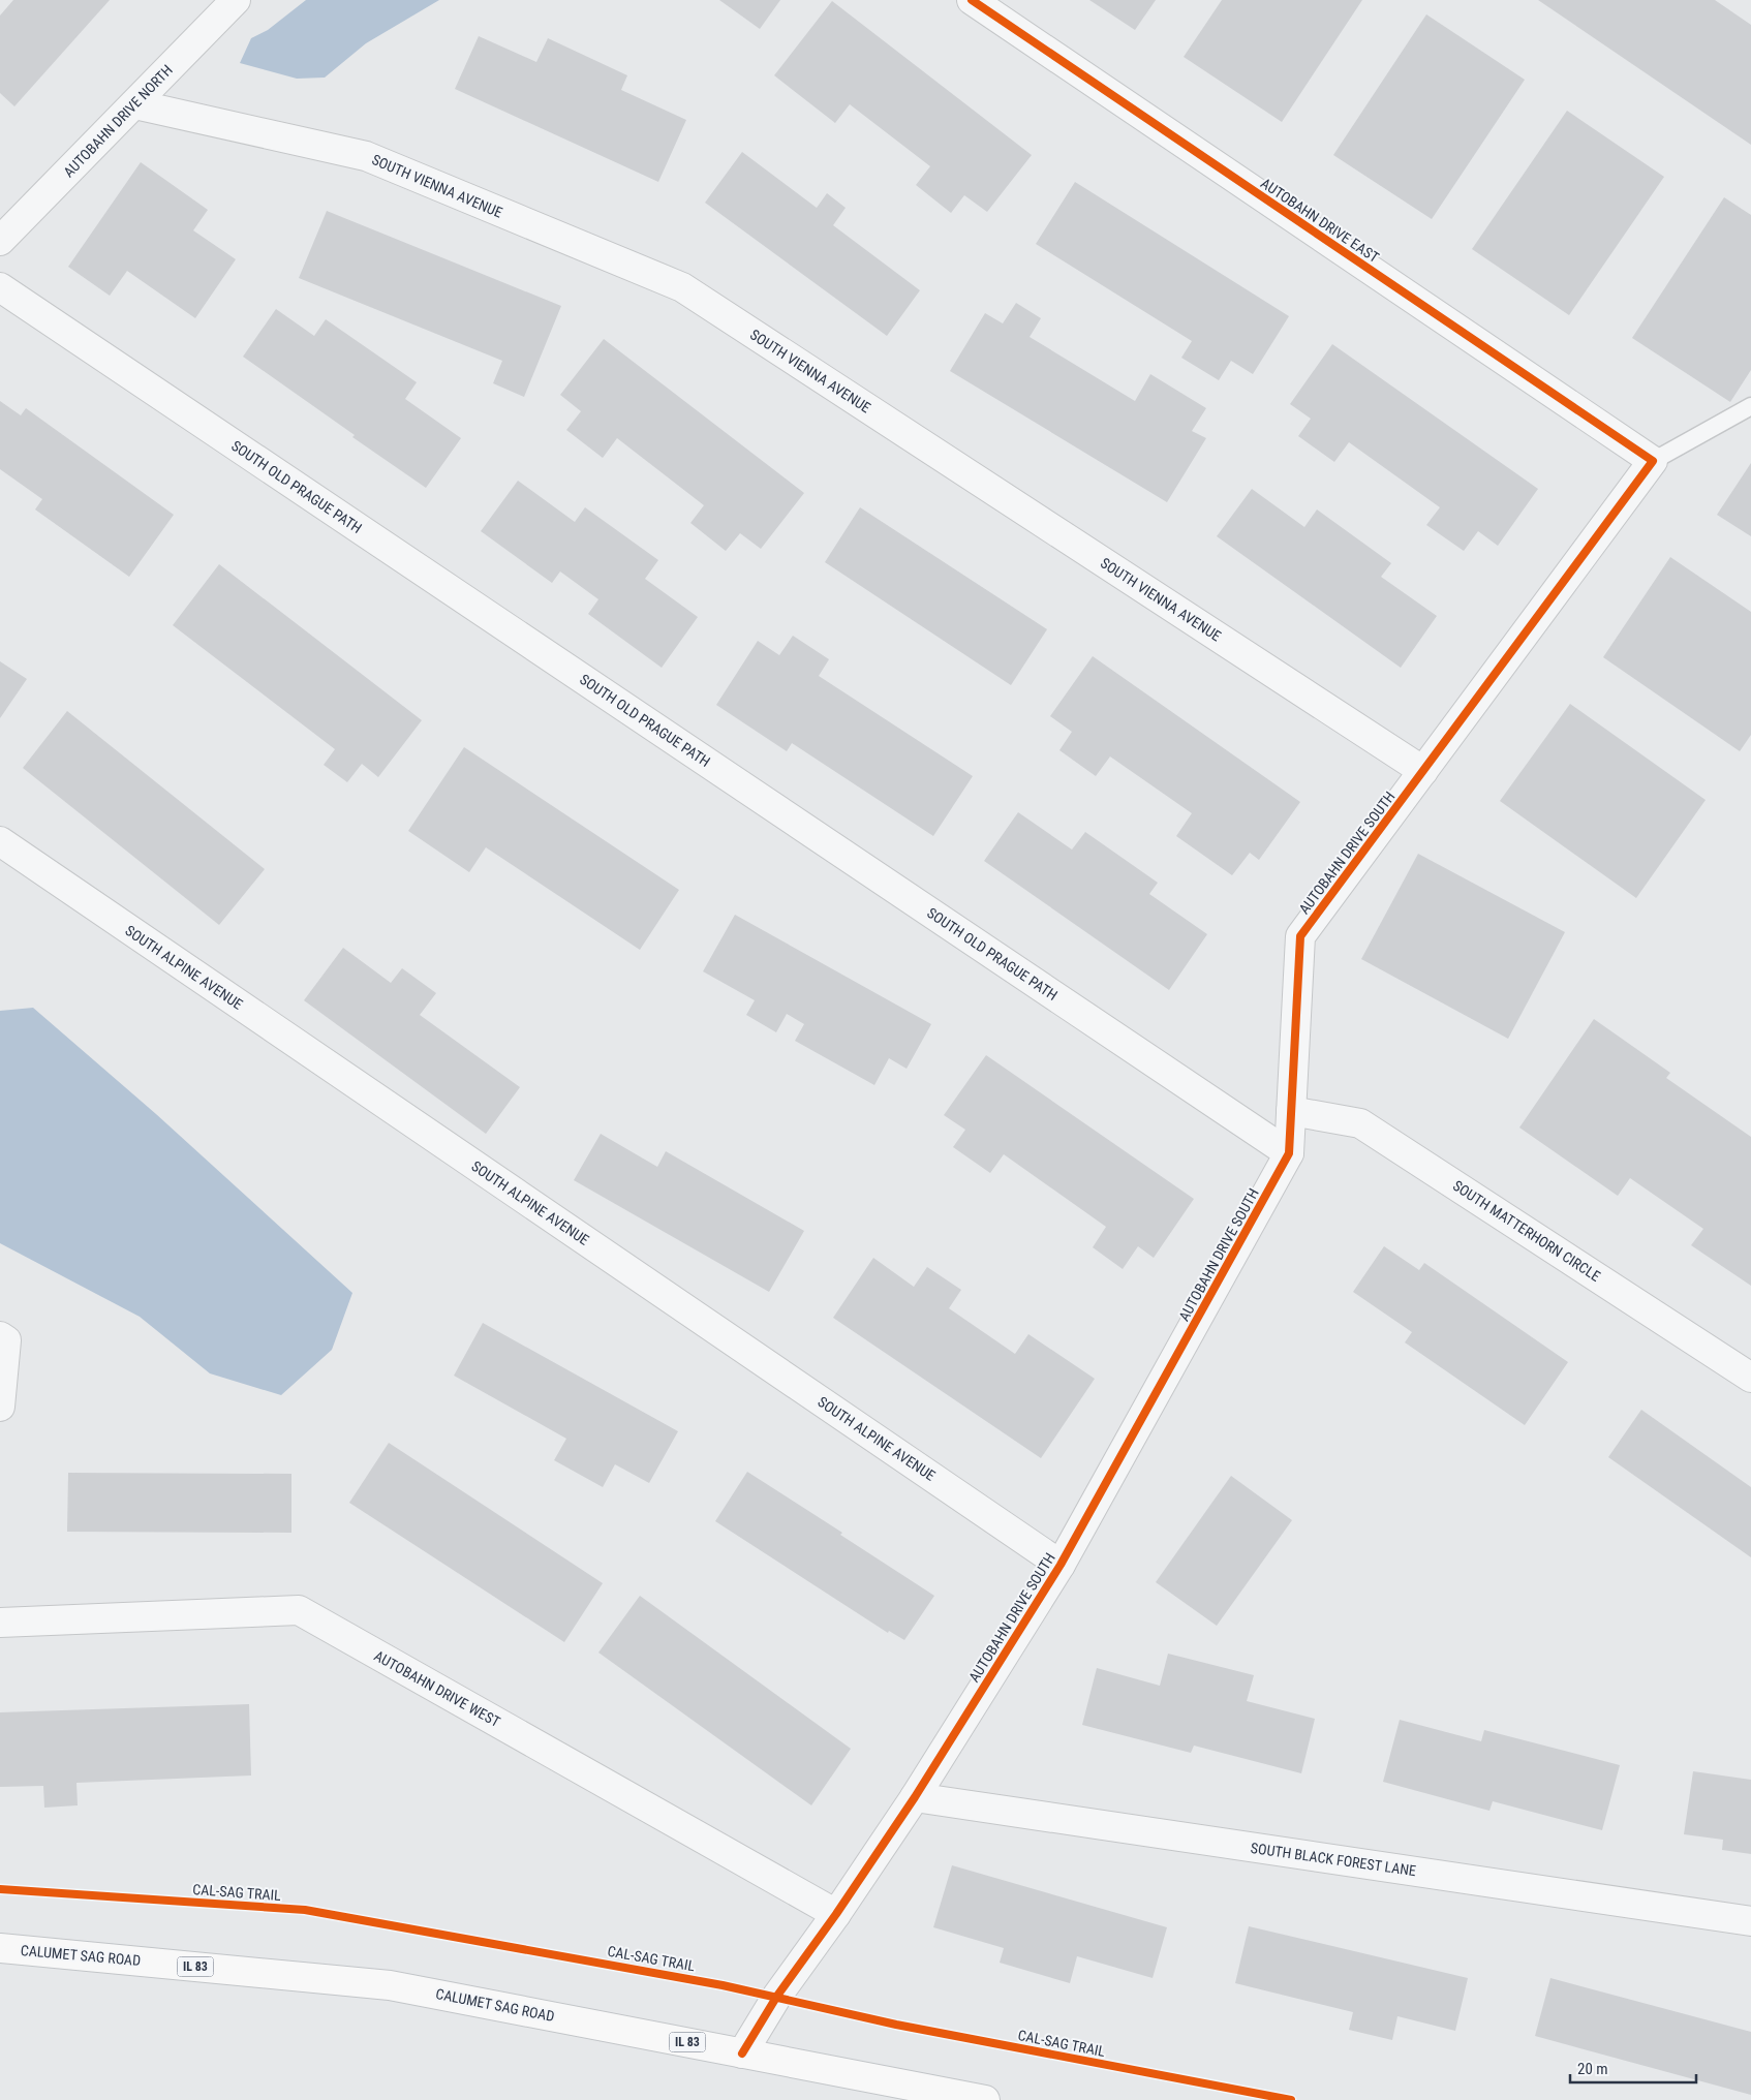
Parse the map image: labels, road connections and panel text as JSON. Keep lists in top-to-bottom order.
{
  "streets": {
    "main road": ["CALUMET SAG ROAD", "IL 83"],
    "street": [
      "AUTOBAHN DRIVE NORTH",
      "SOUTH VIENNA AVENUE",
      "AUTOBAHN DRIVE EAST",
      "SOUTH OLD PRAGUE PATH",
      "AUTOBAHN DRIVE SOUTH",
      "SOUTH ALPINE AVENUE",
      "SOUTH MATTERHORN CIRCLE",
      "AUTOBAHN DRIVE WEST",
      "SOUTH BLACK FOREST LANE"
    ],
    "cycle path": ["CAL-SAG TRAIL"]
  },
  "crossings": [
    ["AUTOBAHN DRIVE NORTH", "SOUTH VIENNA AVENUE"],
    ["SOUTH VIENNA AVENUE", "AUTOBAHN DRIVE SOUTH"],
    ["AUTOBAHN DRIVE EAST", "AUTOBAHN DRIVE SOUTH"],
    ["SOUTH OLD PRAGUE PATH", "AUTOBAHN DRIVE SOUTH"],
    ["AUTOBAHN DRIVE SOUTH", "SOUTH ALPINE AVENUE"],
    ["AUTOBAHN DRIVE SOUTH", "SOUTH MATTERHORN CIRCLE"],
    ["AUTOBAHN DRIVE SOUTH", "AUTOBAHN DRIVE WEST"],
    ["AUTOBAHN DRIVE SOUTH", "SOUTH BLACK FOREST LANE"],
    ["AUTOBAHN DRIVE SOUTH", "CALUMET SAG ROAD"]
  ],
  "scale_bar": "20 m"
}
